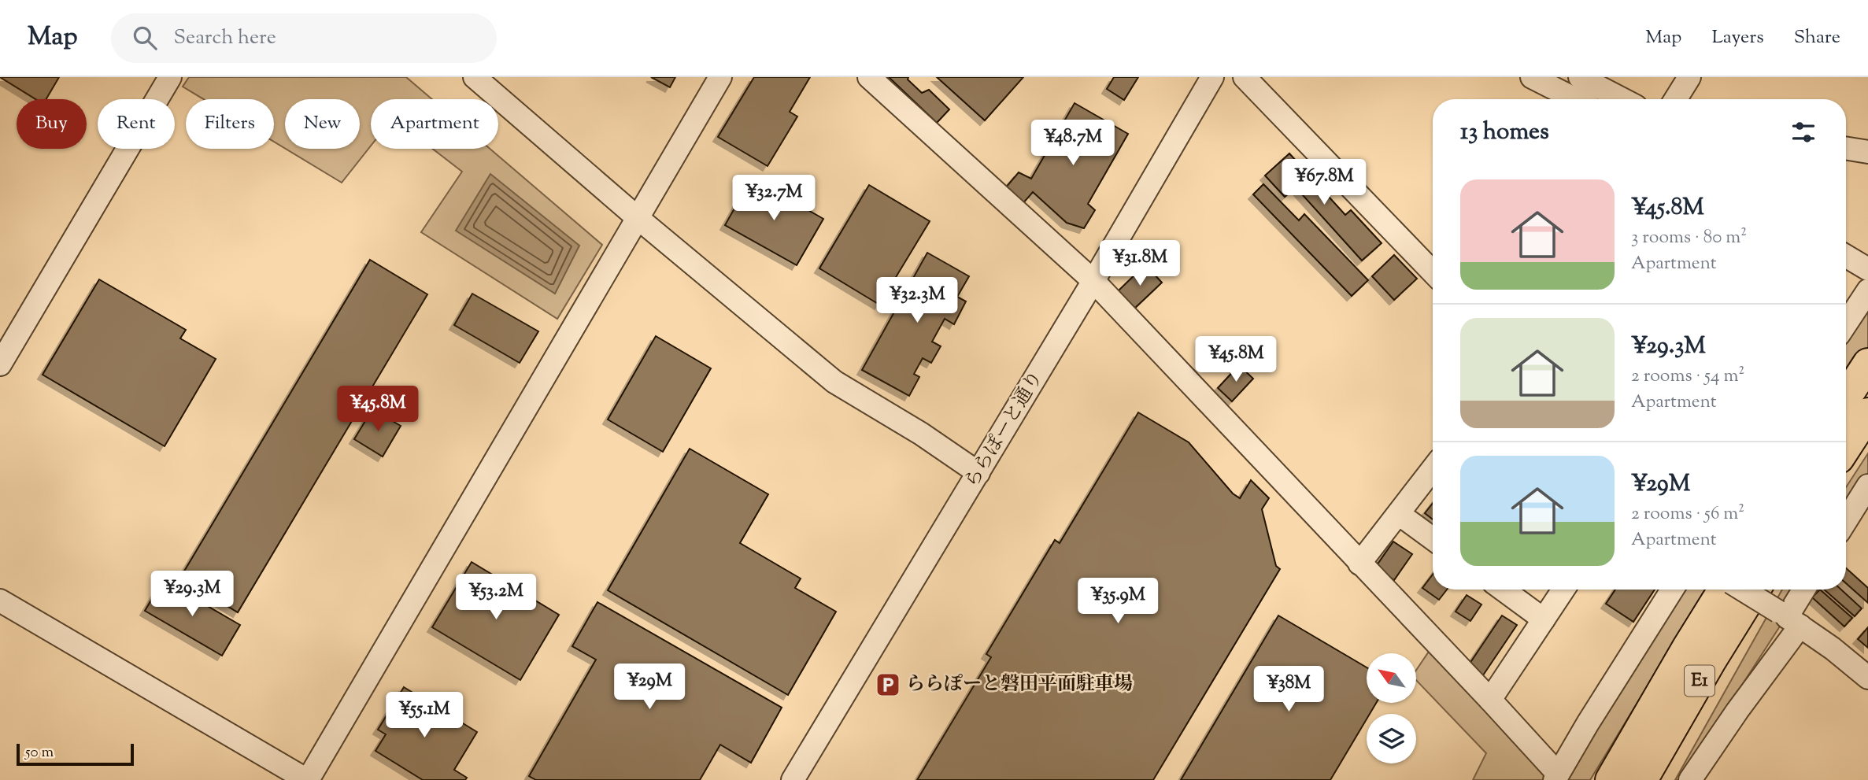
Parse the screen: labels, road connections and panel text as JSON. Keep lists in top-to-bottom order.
{
  "streets": {
    "highway": ["E1"],
    "street": ["ららぽーと通り"]
  },
  "places": {
    "parking": ["ららぽーと磐田平面駐車場"]
  },
  "scale_bar": "50 m",
  "north": "top left",
  "page": {
    "header": "Map",
    "search": "Search here",
    "nav": ["Map", "Layers", "Share"],
    "chip": [
      "Buy",
      "Rent",
      "Filters",
      "New",
      "Apartment"
    ],
    "heading": "13 homes",
    "price": [
      "¥48.7M",
      "¥67.8M",
      "¥32.7M",
      "¥31.8M",
      "¥32.3M",
      "¥45.8M",
      "¥45.8M",
      "¥29.3M",
      "¥53.2M",
      "¥35.9M",
      "¥29M",
      "¥38M",
      "¥55.1M"
    ],
    "list": [
      {
        "name": "¥45.8M",
        "note": "3 rooms · 80 m² · Apartment"
      },
      {
        "name": "¥29.3M",
        "note": "2 rooms · 54 m² · Apartment"
      },
      {
        "name": "¥29M",
        "note": "2 rooms · 56 m² · Apartment"
      }
    ],
    "scale": "50 m"
  }
}
